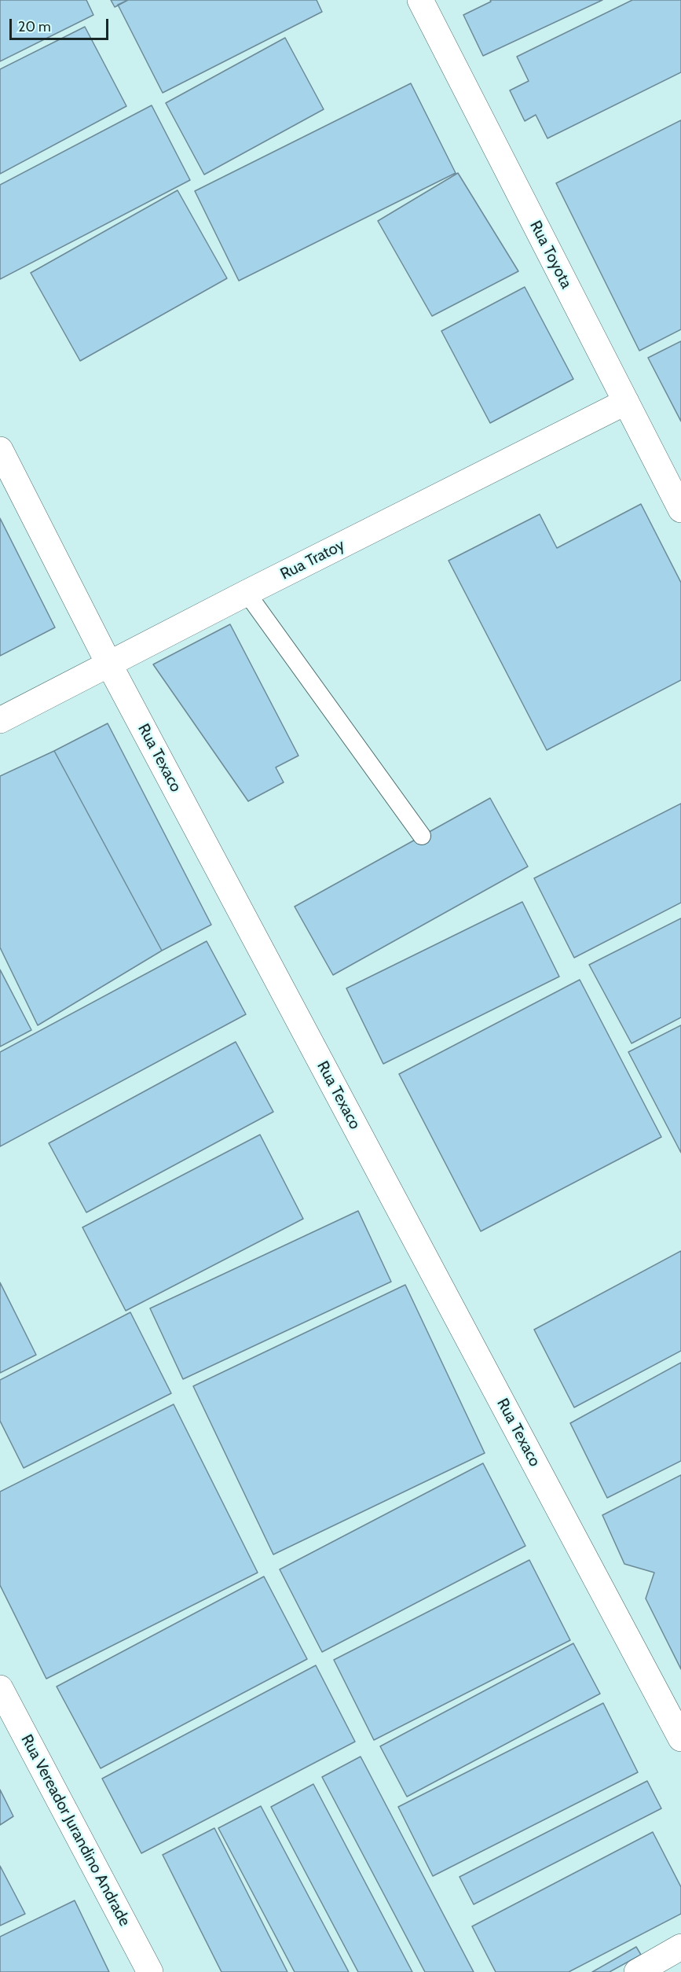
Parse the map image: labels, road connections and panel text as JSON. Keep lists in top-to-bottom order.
{
  "streets": {
    "street": [
      "Rua Toyota",
      "Rua Tratoy",
      "Rua Texaco",
      "Rua Vereador Jurandino Andrade"
    ]
  },
  "crossings": [
    ["Rua Toyota", "Rua Tratoy"],
    ["Rua Tratoy", "Rua Texaco"]
  ],
  "scale_bar": "20 m"
}
